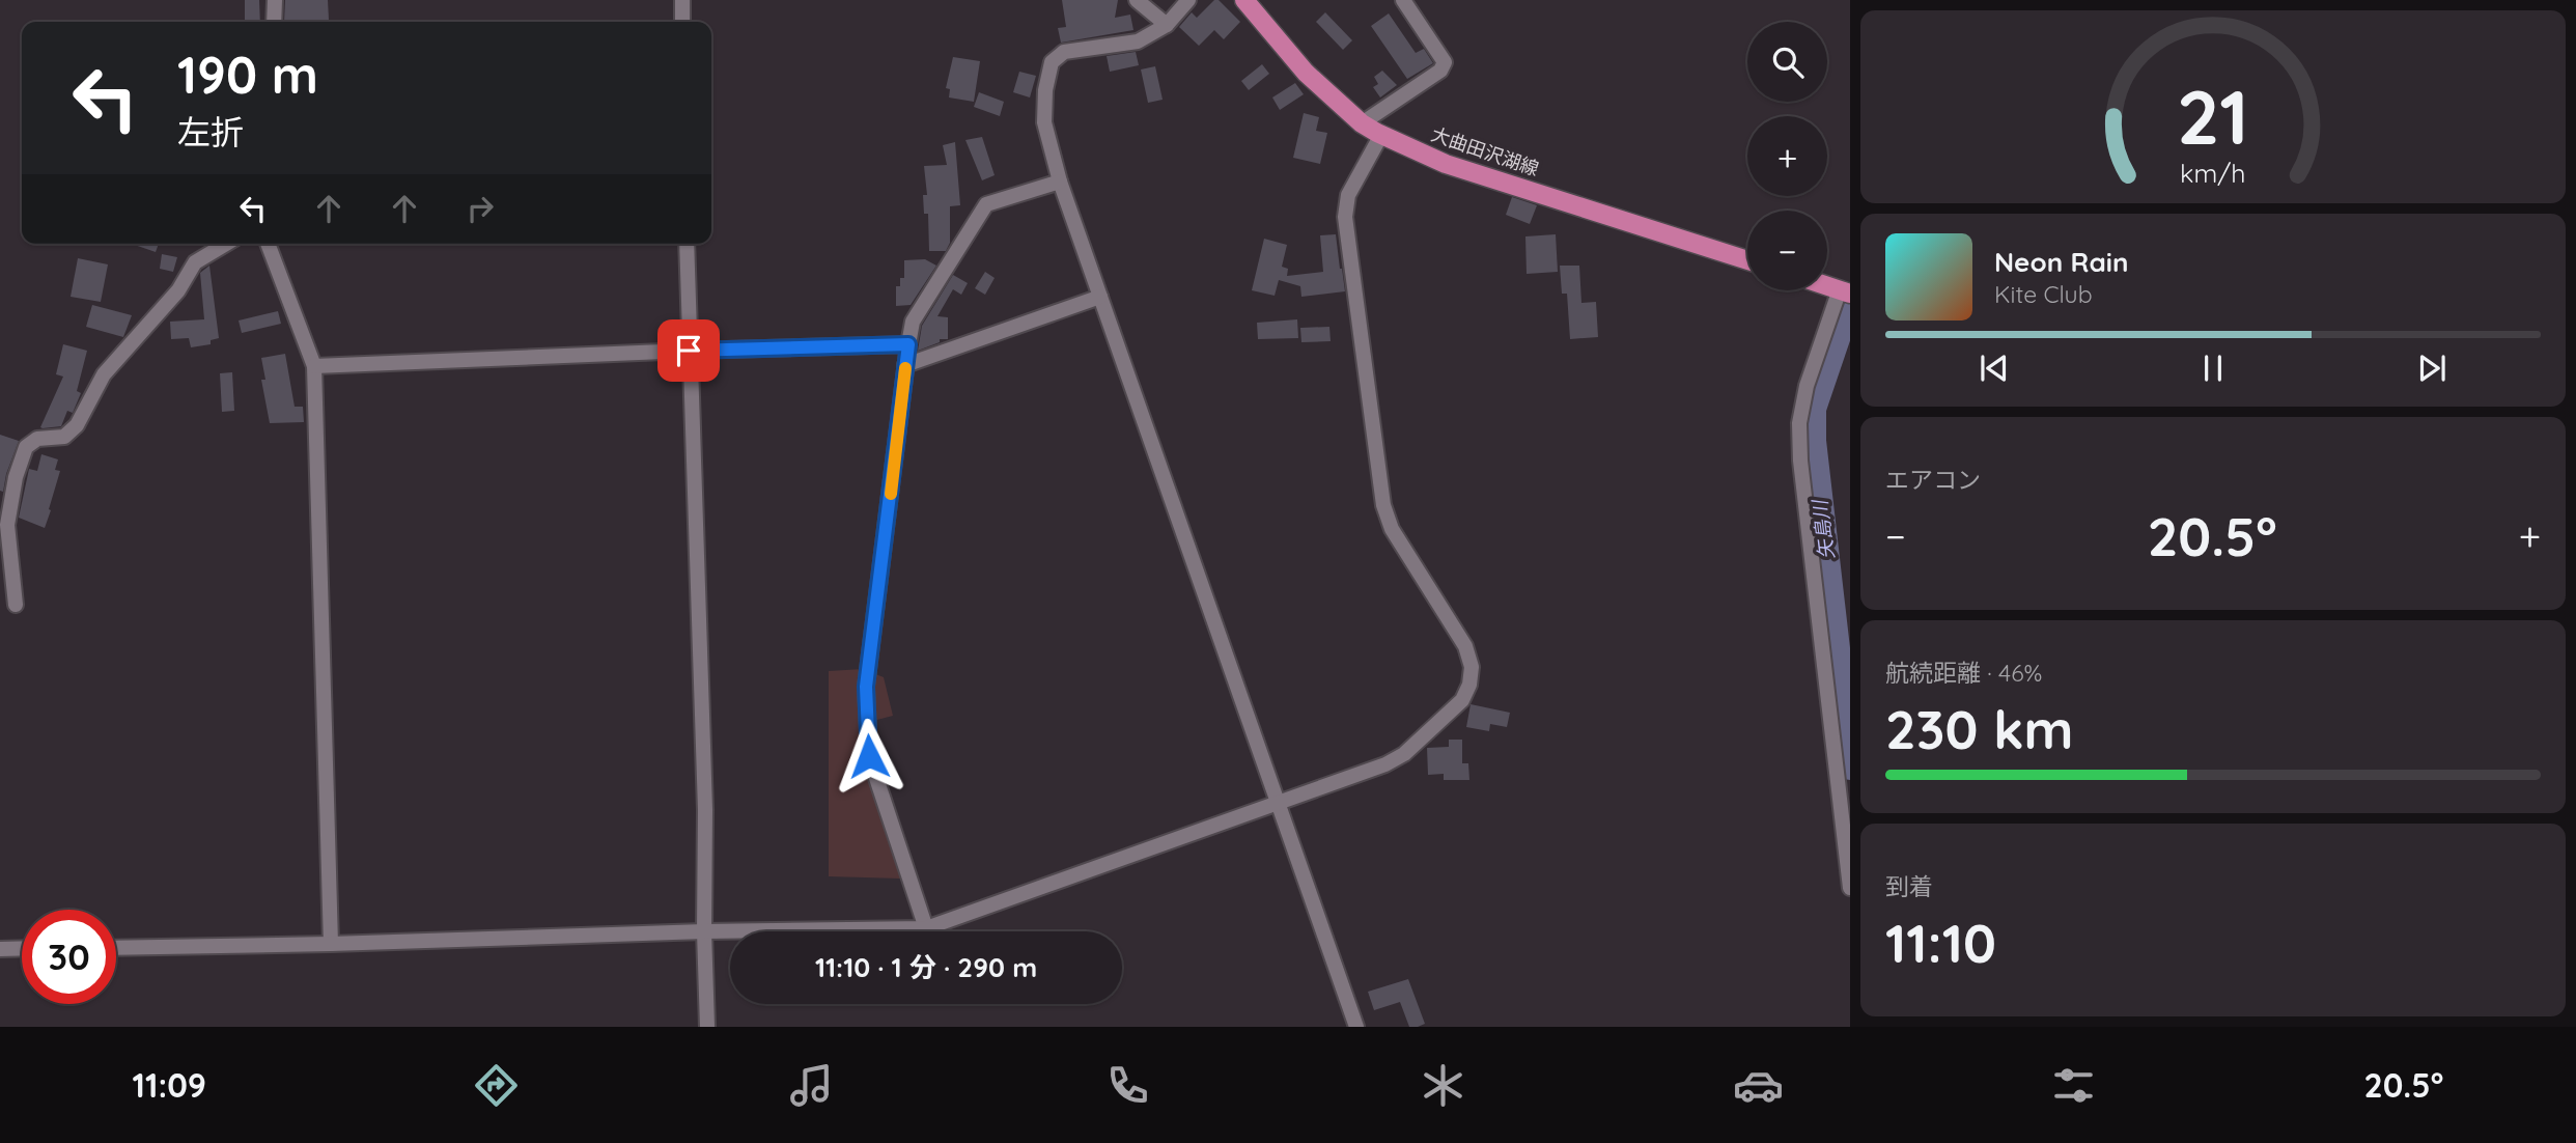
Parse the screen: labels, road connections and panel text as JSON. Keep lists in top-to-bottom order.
{
  "streets": {
    "main road": ["大曲田沢湖線"]
  },
  "water": ["矢島川"],
  "page": {
    "map_buttons": ["+", "−"],
    "turn": ["190 m", "左折"],
    "song": ["Neon Rain", "Kite Club"],
    "tile": [
      "エアコン",
      ["航続距離 · 46%", "230 km"],
      ["到着", "11:10"]
    ],
    "heat": ["−", "20.5°", "+"],
    "limit": "30",
    "trip": "11:10 · 1 分 · 290 m",
    "tabs": ["11:09", "20.5°"],
    "gauge": ["21", "km/h"]
  }
}
